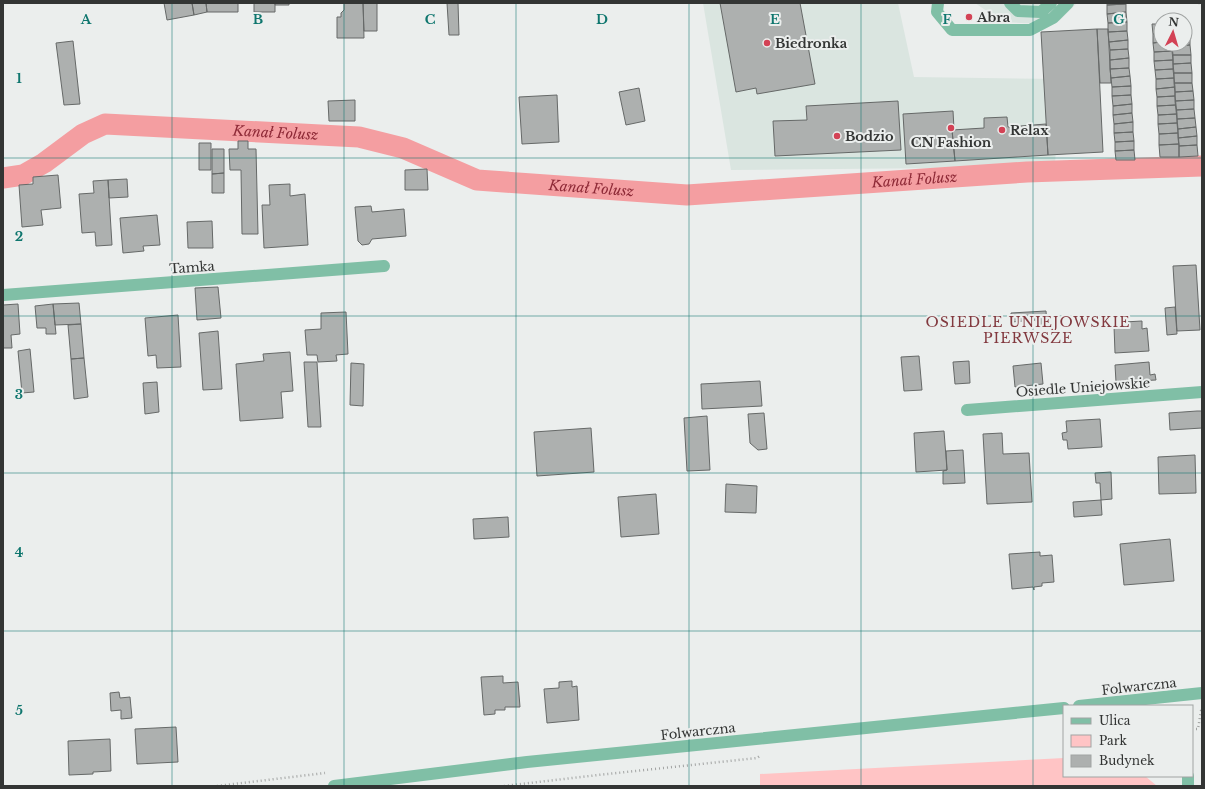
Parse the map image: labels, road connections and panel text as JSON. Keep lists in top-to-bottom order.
{
  "streets": {
    "street": ["Tamka", "Osiedle Uniejowskie", "Folwarczna"]
  },
  "districts": ["OSIEDLE UNIEJOWSKIE PIERWSZE"],
  "water": ["Kanał Folusz"],
  "places": [
    "Abra",
    "Biedronka",
    "CN Fashion",
    "Relax",
    "Bodzio"
  ],
  "legend": ["Ulica", "Park", "Budynek"],
  "north": "top",
  "grid": {
    "columns": [
      "A",
      "B",
      "C",
      "D",
      "E",
      "F",
      "G"
    ],
    "rows": [
      "1",
      "2",
      "3",
      "4",
      "5"
    ]
  }
}
